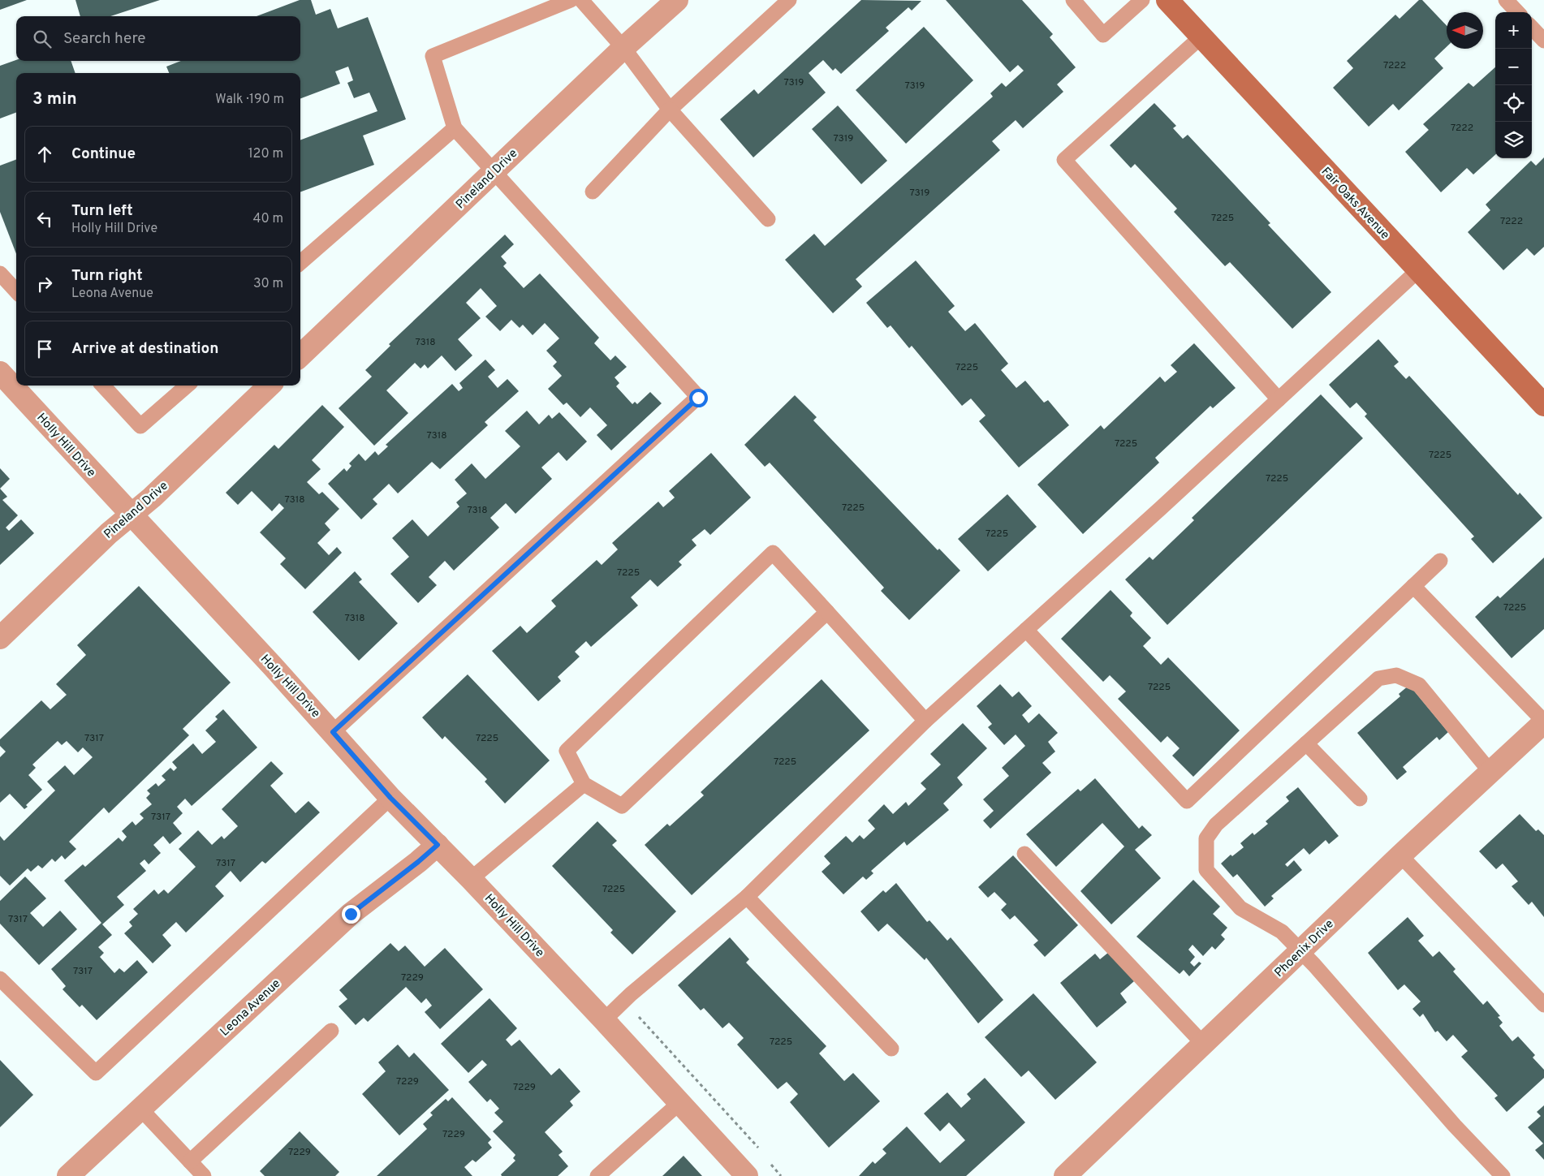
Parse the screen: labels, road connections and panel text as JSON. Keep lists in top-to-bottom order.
{
  "streets": {
    "main road": ["Fair Oaks Avenue"],
    "street": [
      "Pineland Drive",
      "Holly Hill Drive",
      "Phoenix Drive",
      "Leona Avenue"
    ]
  },
  "crossings": [
    ["Pineland Drive", "Holly Hill Drive"],
    ["Holly Hill Drive", "Leona Avenue"]
  ],
  "house_numbers": [
    "7222",
    "7319",
    "7319",
    "7222",
    "7319",
    "7319",
    "7225",
    "7222",
    "7318",
    "7225",
    "7318",
    "7225",
    "7225",
    "7225",
    "7318",
    "7225",
    "7318",
    "7225",
    "7225",
    "7225",
    "7318",
    "7225",
    "7317",
    "7225",
    "7225",
    "7317",
    "7317",
    "7225",
    "7317",
    "7317",
    "7229",
    "7225",
    "7229",
    "7229",
    "7229",
    "7229"
  ],
  "north": "left",
  "page": {
    "map_buttons": ["+", "−"],
    "search": "Search here",
    "heading": ["3 min", "Walk · 190 m"],
    "list": [
      ["Continue", "120 m"],
      ["Turn left", "Holly Hill Drive", "40 m"],
      ["Turn right", "Leona Avenue", "30 m"],
      "Arrive at destination"
    ]
  }
}
